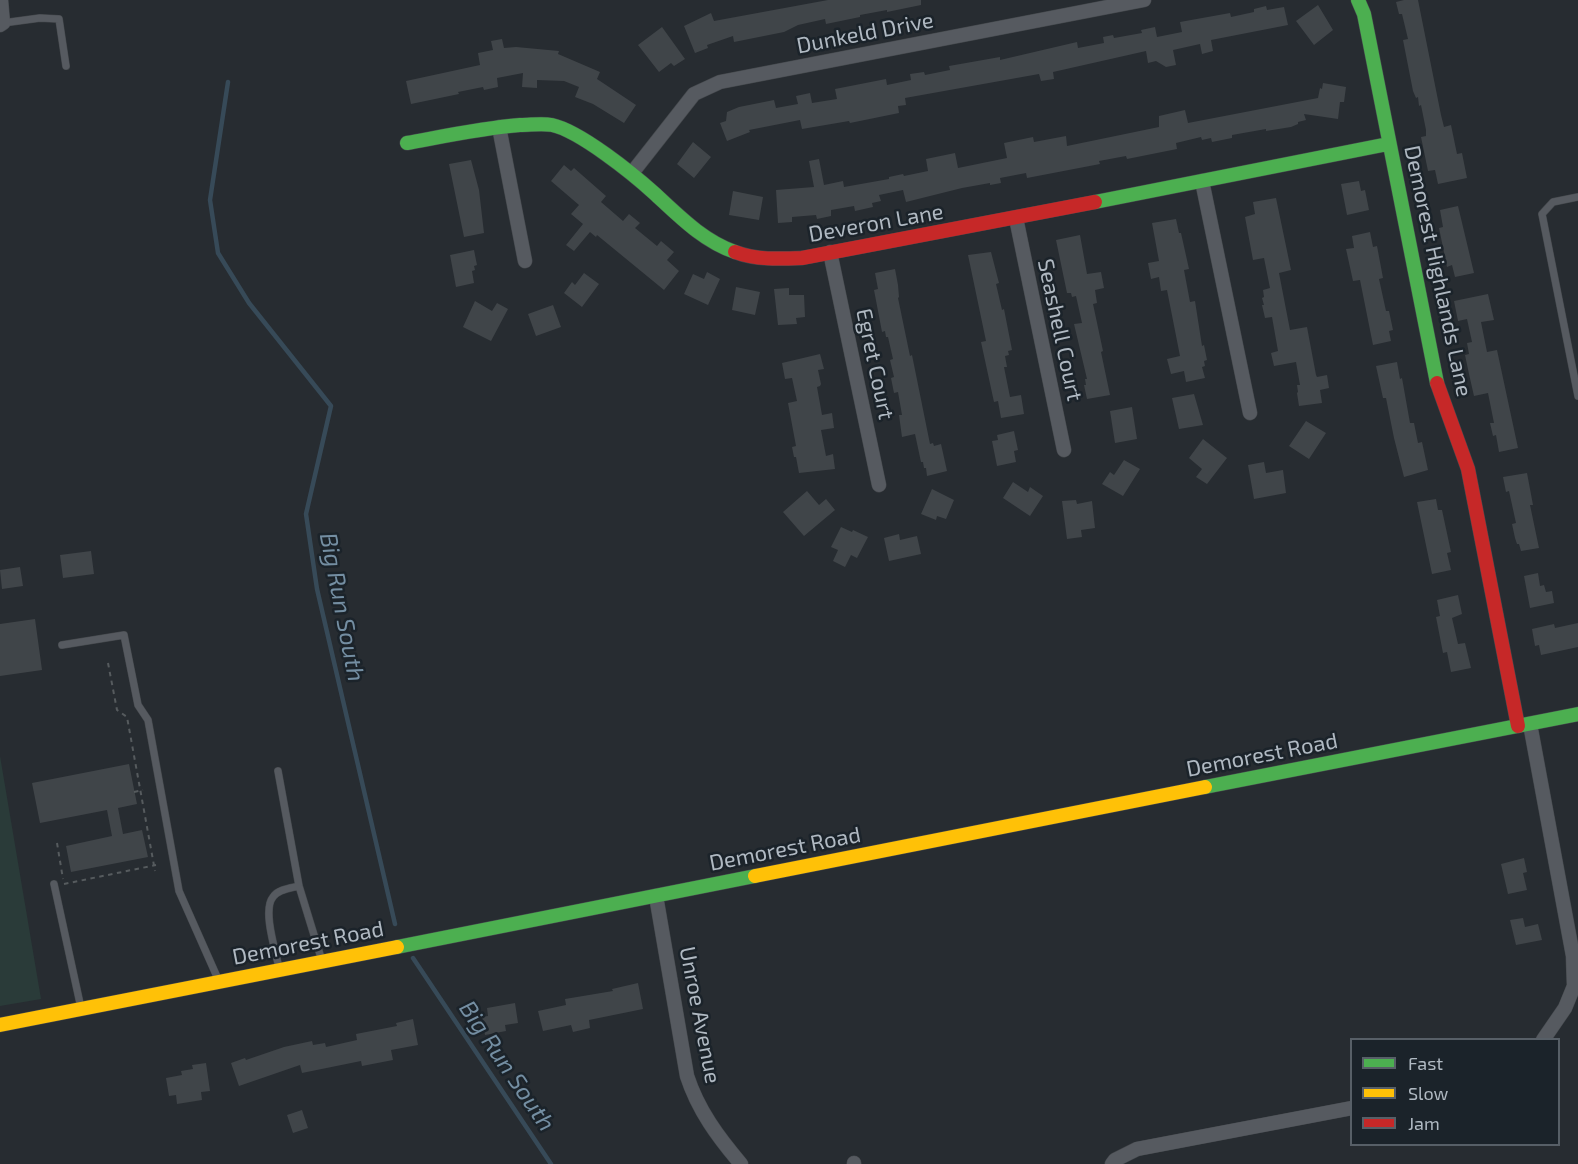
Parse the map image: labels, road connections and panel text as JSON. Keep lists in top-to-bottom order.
{
  "streets": {
    "street": [
      "Dunkeld Drive",
      "Deveron Lane",
      "Demorest Highlands Lane",
      "Seashell Court",
      "Egret Court",
      "Demorest Road",
      "Unroe Avenue"
    ]
  },
  "crossings": [
    ["Dunkeld Drive", "Deveron Lane"],
    ["Deveron Lane", "Demorest Highlands Lane"],
    ["Deveron Lane", "Seashell Court"],
    ["Deveron Lane", "Egret Court"],
    ["Demorest Highlands Lane", "Demorest Road"],
    ["Demorest Road", "Unroe Avenue"]
  ],
  "water": ["Big Run South"],
  "legend": ["Fast", "Slow", "Jam"]
}
